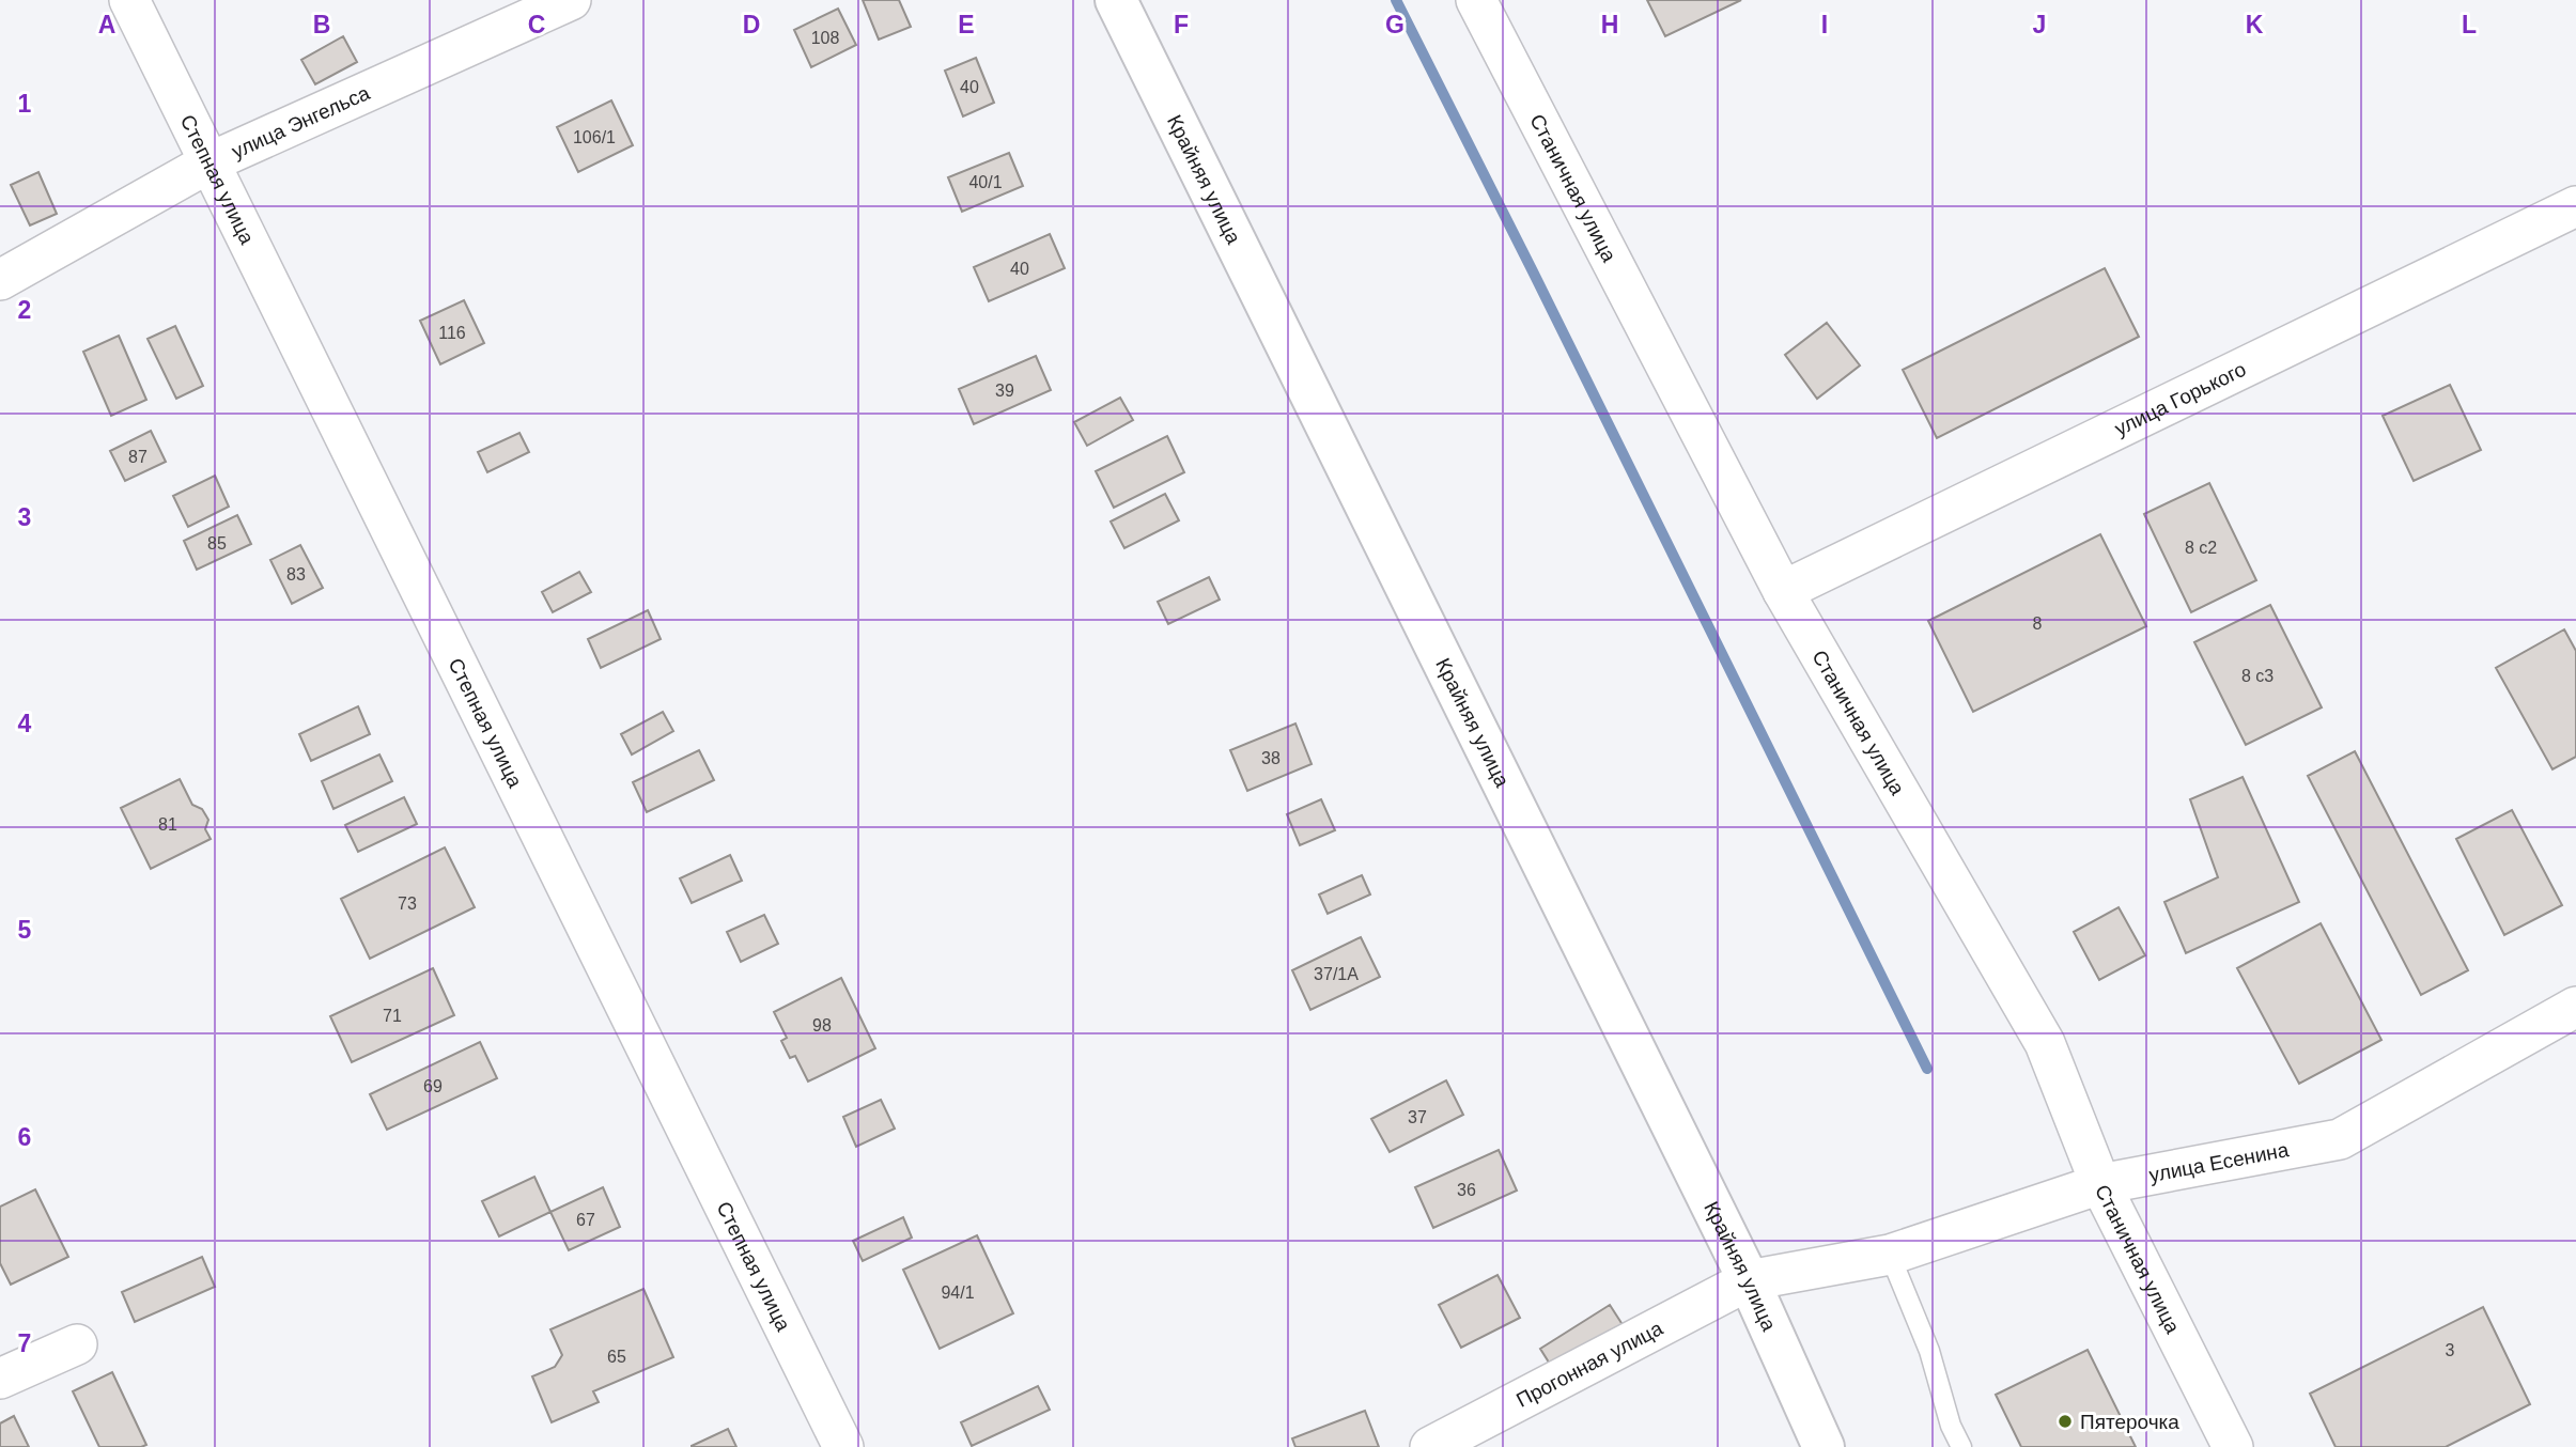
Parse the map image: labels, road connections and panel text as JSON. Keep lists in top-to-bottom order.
{
  "streets": {
    "main road": ["Крайняя улица"],
    "street": [
      "улица Энгельса",
      "Степная улица",
      "Станичная улица",
      "улица Горького",
      "улица Есенина",
      "Прогонная улица"
    ]
  },
  "crossings": [
    ["улица Энгельса", "Степная улица"],
    ["Крайняя улица", "улица Есенина"],
    ["Крайняя улица", "Прогонная улица"],
    ["Станичная улица", "улица Горького"],
    ["Станичная улица", "улица Есенина"],
    ["улица Есенина", "Прогонная улица"]
  ],
  "places": ["Пятерочка"],
  "house_numbers": [
    "108",
    "40",
    "106/1",
    "40/1",
    "40",
    "116",
    "39",
    "87",
    "85",
    "8 с2",
    "83",
    "8",
    "8 с3",
    "38",
    "81",
    "73",
    "37/1А",
    "71",
    "98",
    "69",
    "37",
    "36",
    "67",
    "94/1",
    "3",
    "65"
  ],
  "grid": {
    "columns": [
      "A",
      "B",
      "C",
      "D",
      "E",
      "F",
      "G",
      "H",
      "I",
      "J",
      "K",
      "L"
    ],
    "rows": [
      "1",
      "2",
      "3",
      "4",
      "5",
      "6",
      "7"
    ]
  }
}
